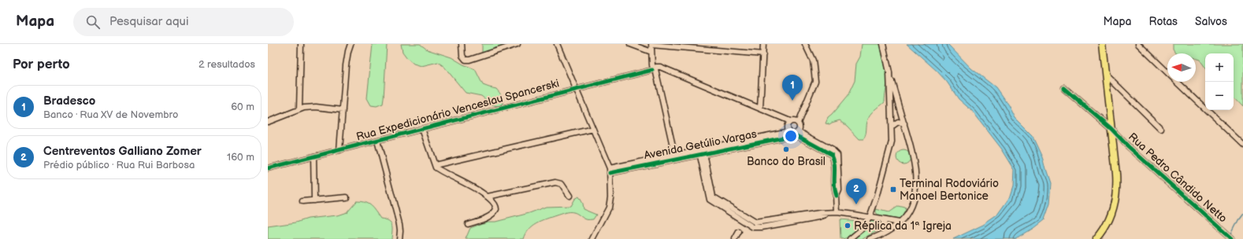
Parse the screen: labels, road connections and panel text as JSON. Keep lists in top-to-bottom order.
{
  "streets": {
    "street": ["Rua Expedicionário Venceslau Spancerski", "Avenida Getúlio Vargas", "Rua Pedro Cândido Netto"]
  },
  "crossings": [
    ["Rua Expedicionário Venceslau Spancerski", "Avenida Getúlio Vargas"]
  ],
  "places": {
    "other": ["Banco do Brasil", "Réplica da 1ª Igreja"],
    "transit": ["Terminal Rodoviário Manoel Bertonice"]
  },
  "north": "left",
  "page": {
    "header": "Mapa",
    "search": "Pesquisar aqui",
    "nav": ["Mapa", "Rotas", "Salvos"],
    "heading": ["Por perto", "2 resultados"],
    "map_buttons": ["+", "−"],
    "pins": ["1", "2"],
    "list": [
      {
        "mark": "1",
        "name": "Bradesco",
        "note": "Banco · Rua XV de Novembro",
        "value": "60 m"
      },
      {
        "mark": "2",
        "name": "Centreventos Galliano Zomer",
        "note": "Prédio público · Rua Rui Barbosa",
        "value": "160 m"
      }
    ]
  }
}
